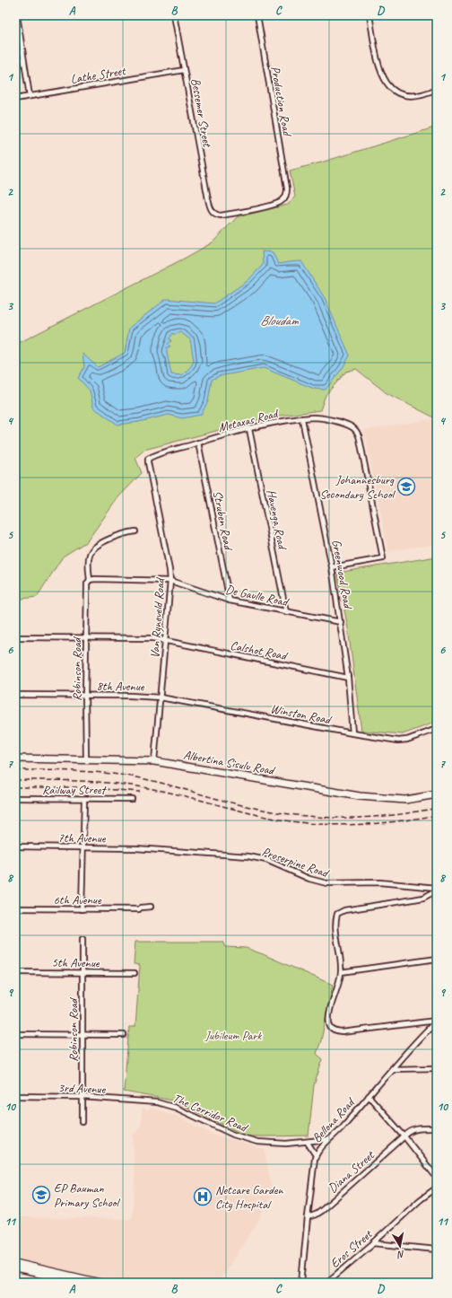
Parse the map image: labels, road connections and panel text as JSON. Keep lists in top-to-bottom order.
{
  "streets": {
    "main road": ["Albertina Sisulu Road"],
    "street": [
      "Lathe Street",
      "Production Road",
      "Bessemer Street",
      "Metaxas Road",
      "Havenga Road",
      "Struben Road",
      "Greenwood Road",
      "De Gaulle Road",
      "Van Ryneveld Road",
      "Calshot Road",
      "Robinson Road",
      "8th Avenue",
      "Winston Road",
      "Railway Street",
      "7th Avenue",
      "Proserpine Road",
      "6th Avenue",
      "5th Avenue",
      "3rd Avenue",
      "The Corridor Road",
      "Bellona Road",
      "Diana Street",
      "Eros Street"
    ]
  },
  "crossings": [
    ["Lathe Street", "Bessemer Street"],
    ["Production Road", "Bessemer Street"],
    ["Metaxas Road", "Havenga Road"],
    ["Metaxas Road", "Struben Road"],
    ["Metaxas Road", "Greenwood Road"],
    ["Metaxas Road", "Van Ryneveld Road"],
    ["Havenga Road", "De Gaulle Road"],
    ["Struben Road", "De Gaulle Road"],
    ["Greenwood Road", "De Gaulle Road"],
    ["Greenwood Road", "Calshot Road"],
    ["Greenwood Road", "Winston Road"],
    ["De Gaulle Road", "Van Ryneveld Road"],
    ["De Gaulle Road", "Robinson Road"],
    ["Van Ryneveld Road", "Calshot Road"],
    ["Van Ryneveld Road", "8th Avenue"],
    ["Van Ryneveld Road", "Winston Road"],
    ["Van Ryneveld Road", "Albertina Sisulu Road"],
    ["Calshot Road", "Robinson Road"],
    ["Robinson Road", "8th Avenue"],
    ["Robinson Road", "Albertina Sisulu Road"],
    ["Robinson Road", "5th Avenue"],
    ["Robinson Road", "3rd Avenue"],
    ["8th Avenue", "Winston Road"],
    ["7th Avenue", "Proserpine Road"],
    ["3rd Avenue", "The Corridor Road"],
    ["The Corridor Road", "Bellona Road"],
    ["Bellona Road", "Diana Street"]
  ],
  "water": ["Bloudam"],
  "parks": ["Jubileum Park"],
  "places": {
    "school or university": ["Johannesburg Secondary School", "EP Bauman Primary School"],
    "hospital": ["Netcare Garden City Hospital"]
  },
  "north": "bottom",
  "grid": {
    "columns": [
      "A",
      "B",
      "C",
      "D"
    ],
    "rows": [
      "1",
      "2",
      "3",
      "4",
      "5",
      "6",
      "7",
      "8",
      "9",
      "10",
      "11"
    ]
  }
}
